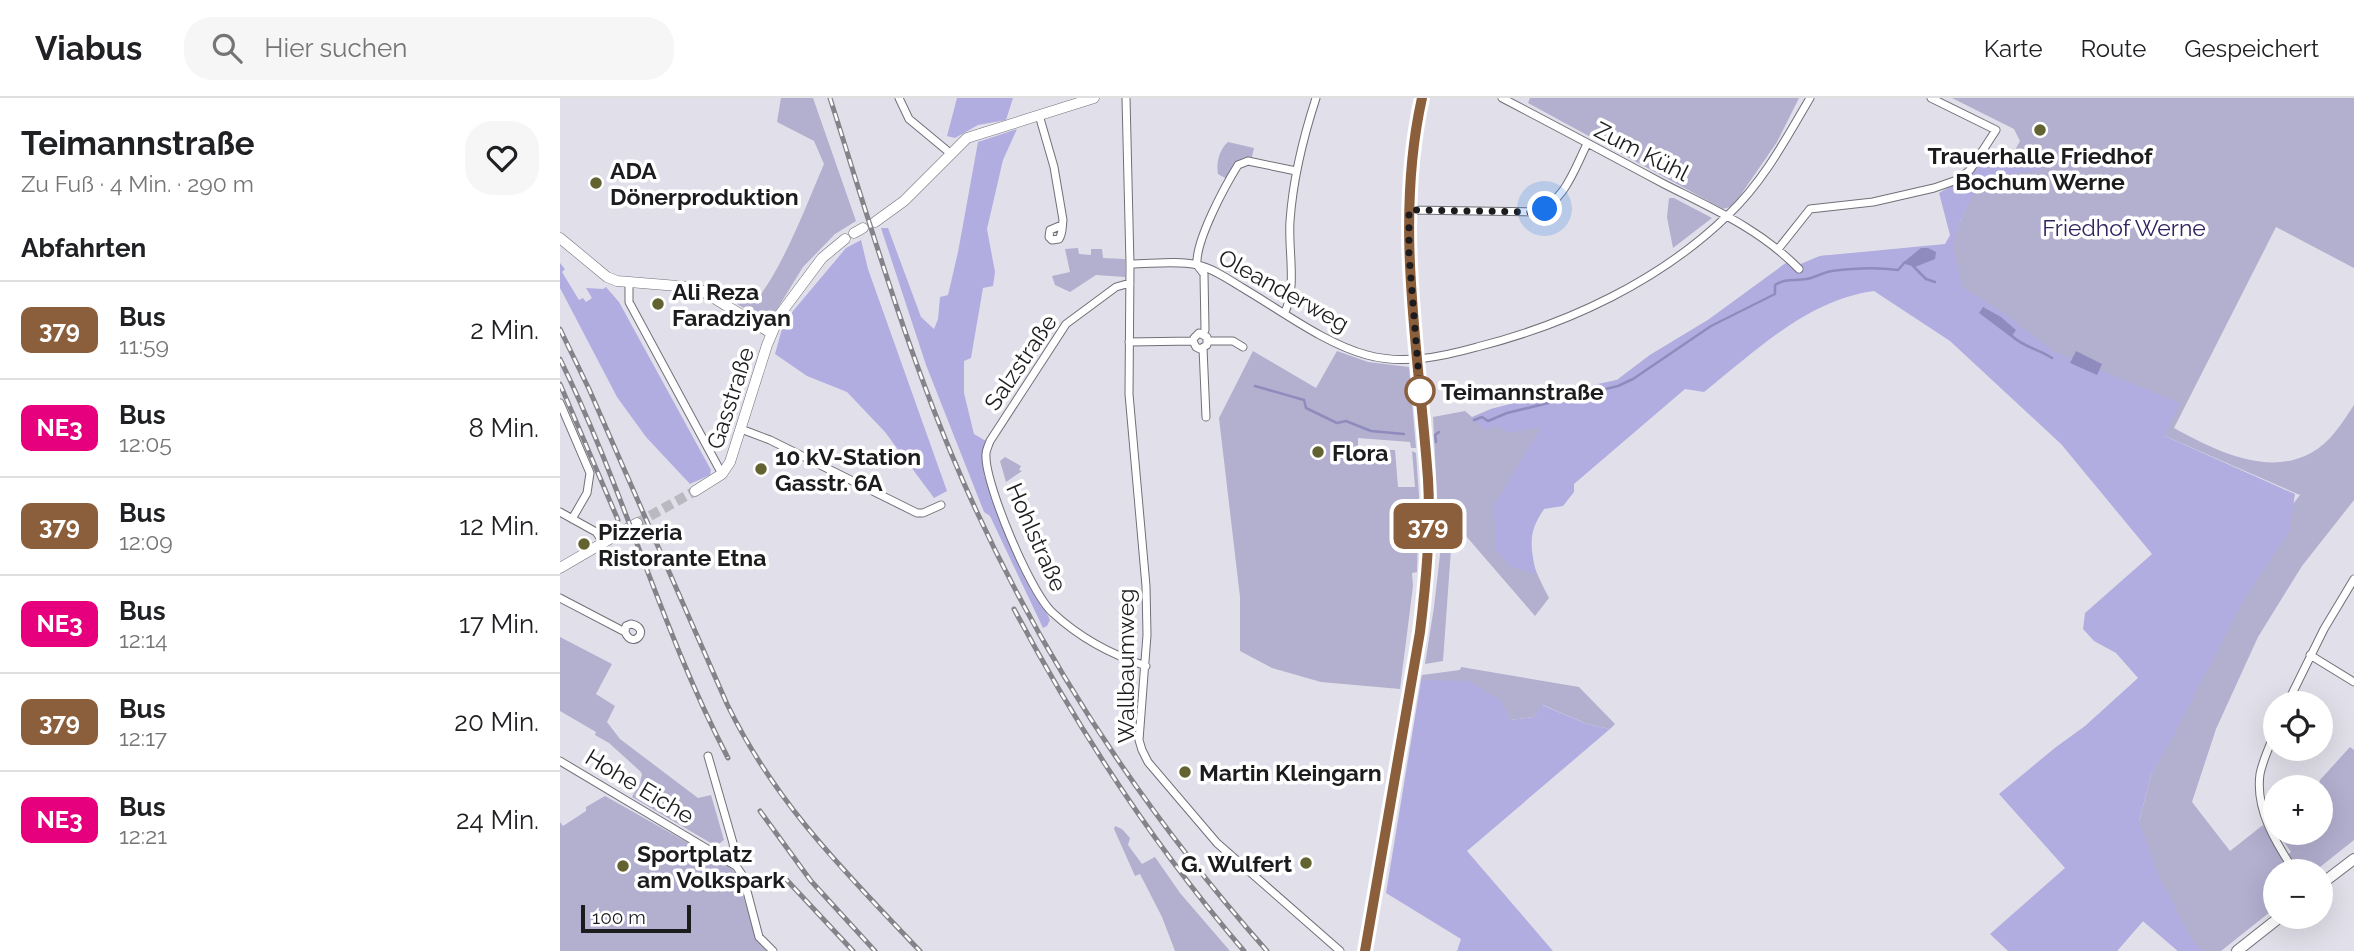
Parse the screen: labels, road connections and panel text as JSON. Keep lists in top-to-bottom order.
{
  "streets": {
    "street": [
      "Zum Kühl",
      "Oleanderweg",
      "Salzstraße",
      "Gasstraße",
      "Hohlstraße",
      "Wallbaumweg",
      "Hohe Eiche"
    ]
  },
  "crossings": [
    ["Oleanderweg", "Wallbaumweg"],
    ["Salzstraße", "Hohlstraße"],
    ["Salzstraße", "Wallbaumweg"],
    ["Hohlstraße", "Wallbaumweg"]
  ],
  "parks": ["Friedhof Werne"],
  "places": [
    "Trauerhalle Friedhof Bochum Werne",
    "ADA Dönerproduktion",
    "Ali Reza Faradziyan",
    "Teimannstraße",
    "Flora",
    "10 kV-Station Gasstr. 6A",
    "Pizzeria Ristorante Etna",
    "Martin Kleingarn",
    "G. Wulfert",
    "Sportplatz am Volkspark"
  ],
  "lines": ["bus line 379"],
  "scale_bar": "100 m",
  "page": {
    "header": "Viabus",
    "search": "Hier suchen",
    "nav": ["Karte", "Route", "Gespeichert"],
    "heading": [
      ["Teimannstraße", "Zu Fuß · 4 Min. · 290 m"],
      "Abfahrten"
    ],
    "on_map": "379",
    "list": [
      {
        "mark": "379",
        "name": "Bus",
        "note": "11:59",
        "value": "2 Min."
      },
      {
        "mark": "NE3",
        "name": "Bus",
        "note": "12:05",
        "value": "8 Min."
      },
      {
        "mark": "379",
        "name": "Bus",
        "note": "12:09",
        "value": "12 Min."
      },
      {
        "mark": "NE3",
        "name": "Bus",
        "note": "12:14",
        "value": "17 Min."
      },
      {
        "mark": "379",
        "name": "Bus",
        "note": "12:17",
        "value": "20 Min."
      },
      {
        "mark": "NE3",
        "name": "Bus",
        "note": "12:21",
        "value": "24 Min."
      }
    ],
    "map_buttons": ["+", "−"],
    "scale": "100 m"
  }
}
